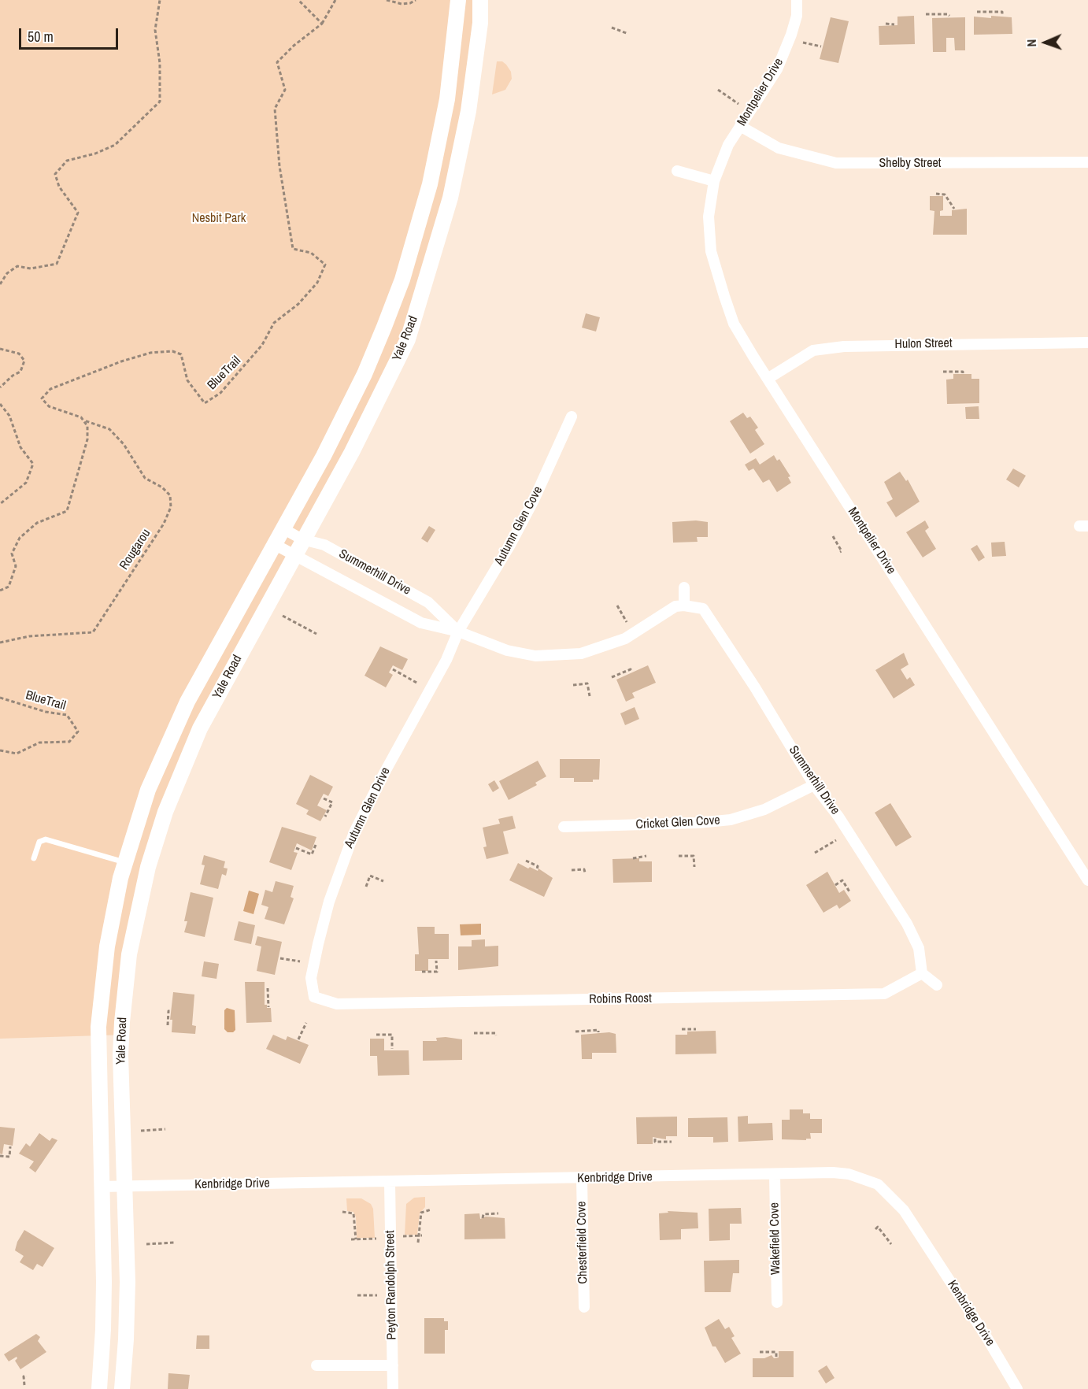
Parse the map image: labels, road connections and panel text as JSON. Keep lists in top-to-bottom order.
{
  "streets": {
    "main road": ["Yale Road"],
    "street": [
      "Montpelier Drive",
      "Shelby Street",
      "Hulon Street",
      "Autumn Glen Cove",
      "Summerhill Drive",
      "Autumn Glen Drive",
      "Cricket Glen Cove",
      "Robins Roost",
      "Kenbridge Drive",
      "Wakefield Cove",
      "Chesterfield Cove",
      "Peyton Randolph Street"
    ],
    "path": ["BlueTrail", "Rougarou"]
  },
  "crossings": [
    ["Montpelier Drive", "Shelby Street"],
    ["Montpelier Drive", "Hulon Street"],
    ["Yale Road", "Summerhill Drive"],
    ["Yale Road", "Kenbridge Drive"],
    ["BlueTrail", "Rougarou"],
    ["Autumn Glen Cove", "Summerhill Drive"],
    ["Autumn Glen Cove", "Autumn Glen Drive"],
    ["Summerhill Drive", "Autumn Glen Drive"],
    ["Summerhill Drive", "Cricket Glen Cove"],
    ["Summerhill Drive", "Robins Roost"],
    ["Autumn Glen Drive", "Robins Roost"],
    ["Kenbridge Drive", "Wakefield Cove"],
    ["Kenbridge Drive", "Chesterfield Cove"],
    ["Kenbridge Drive", "Peyton Randolph Street"]
  ],
  "parks": ["Nesbit Park"],
  "scale_bar": "50 m",
  "north": "left"
}
